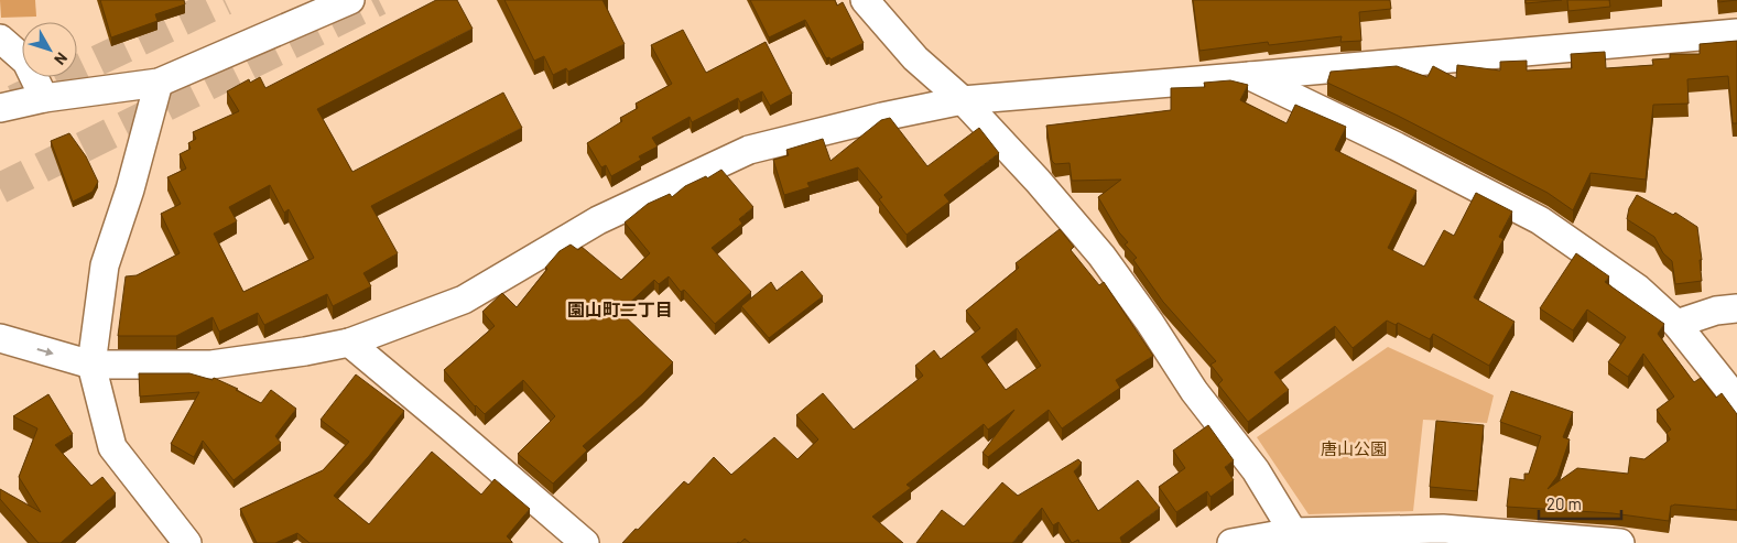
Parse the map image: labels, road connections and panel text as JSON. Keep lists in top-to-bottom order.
{
  "districts": ["園山町二丁目"],
  "parks": ["唐山公園"],
  "scale_bar": "20 m",
  "north": "bottom right"
}
